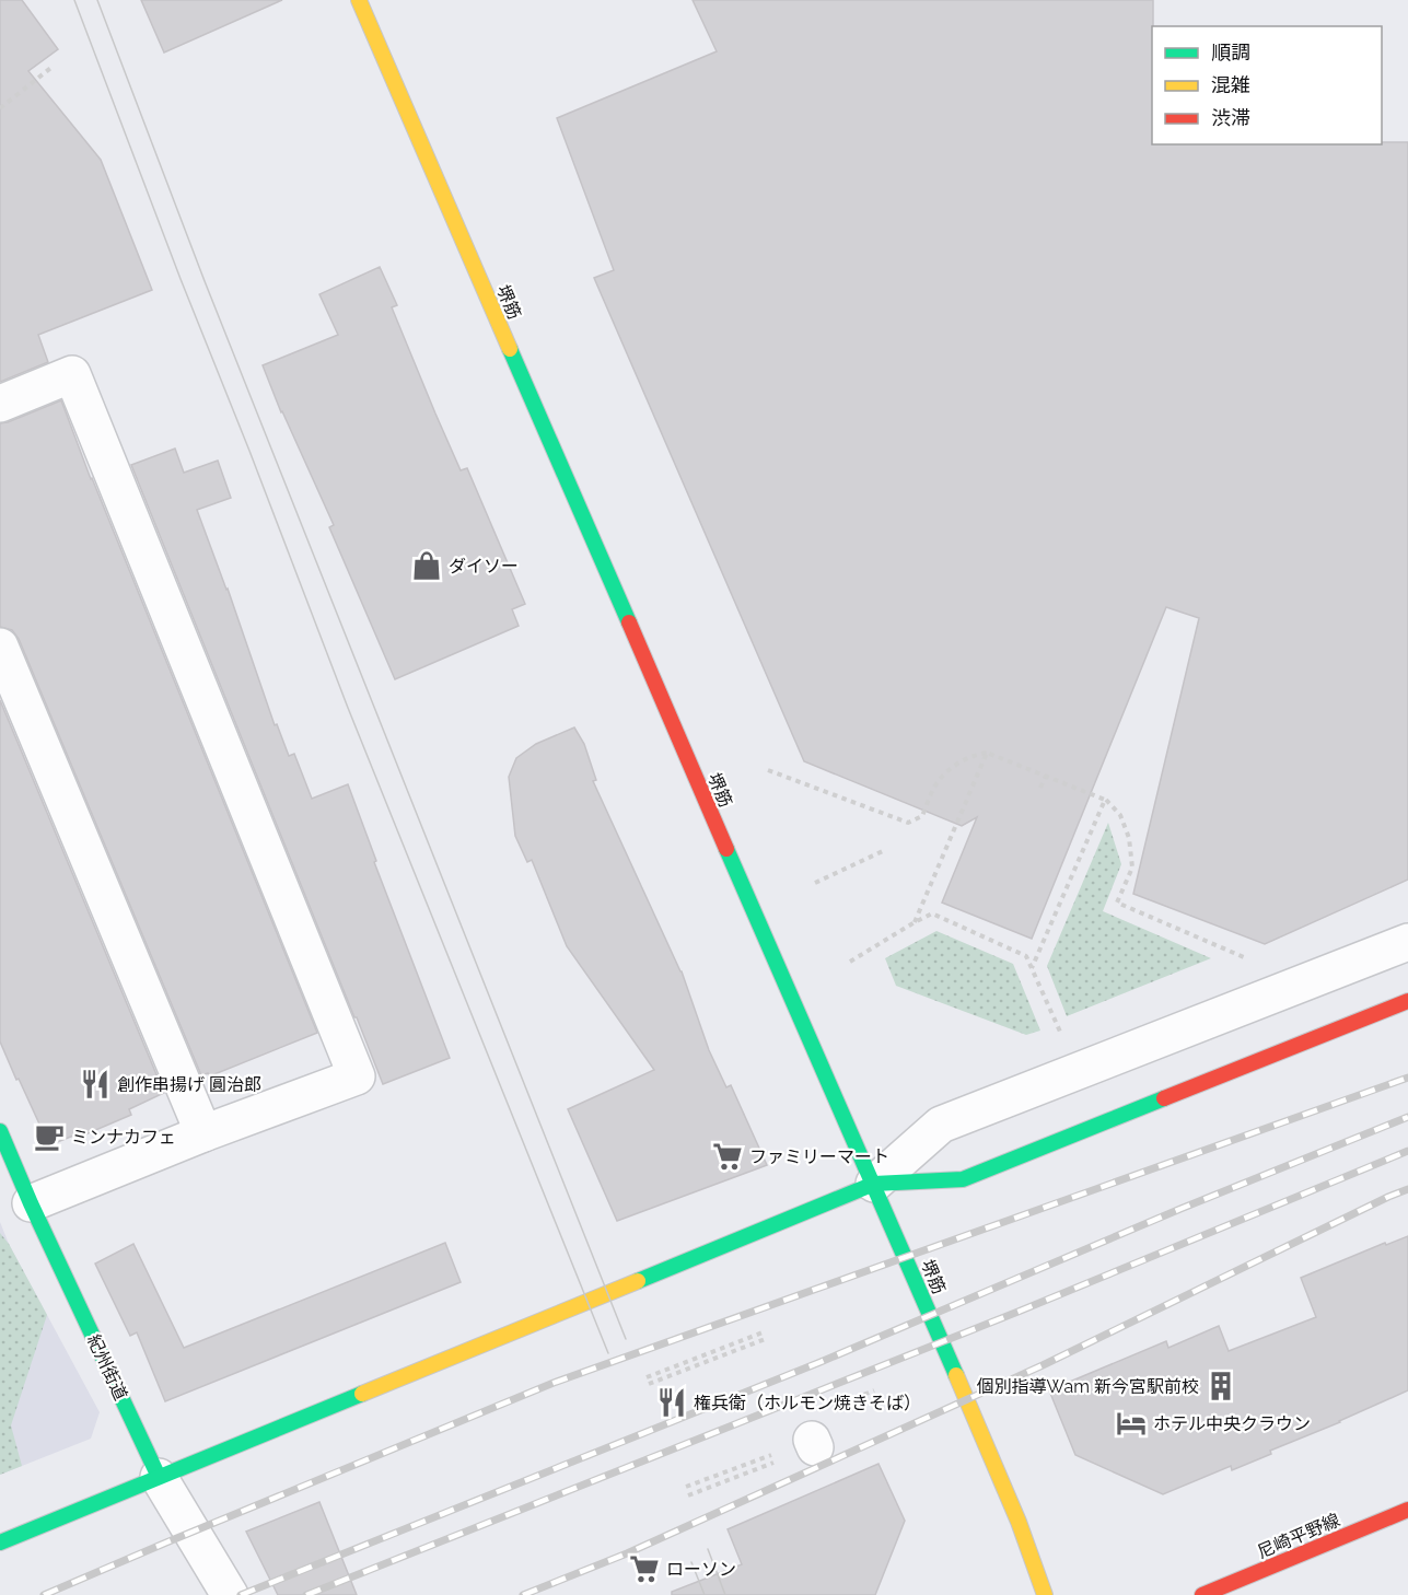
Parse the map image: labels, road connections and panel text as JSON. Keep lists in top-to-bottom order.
{
  "streets": {
    "street": ["堺筋", "紀州街道", "尼崎平野線"]
  },
  "places": {
    "shop": ["ダイソー"],
    "restaurant": ["創作串揚げ 圓治郎", "権兵衛（ホルモン焼きそば）"],
    "cafe": ["ミンナカフェ"],
    "supermarket": ["ファミリーマート", "ローソン"],
    "building": ["個別指導Wam 新今宮駅前校"],
    "hotel": ["ホテル中央クラウン"]
  },
  "legend": ["順調", "混雑", "渋滞"]
}
